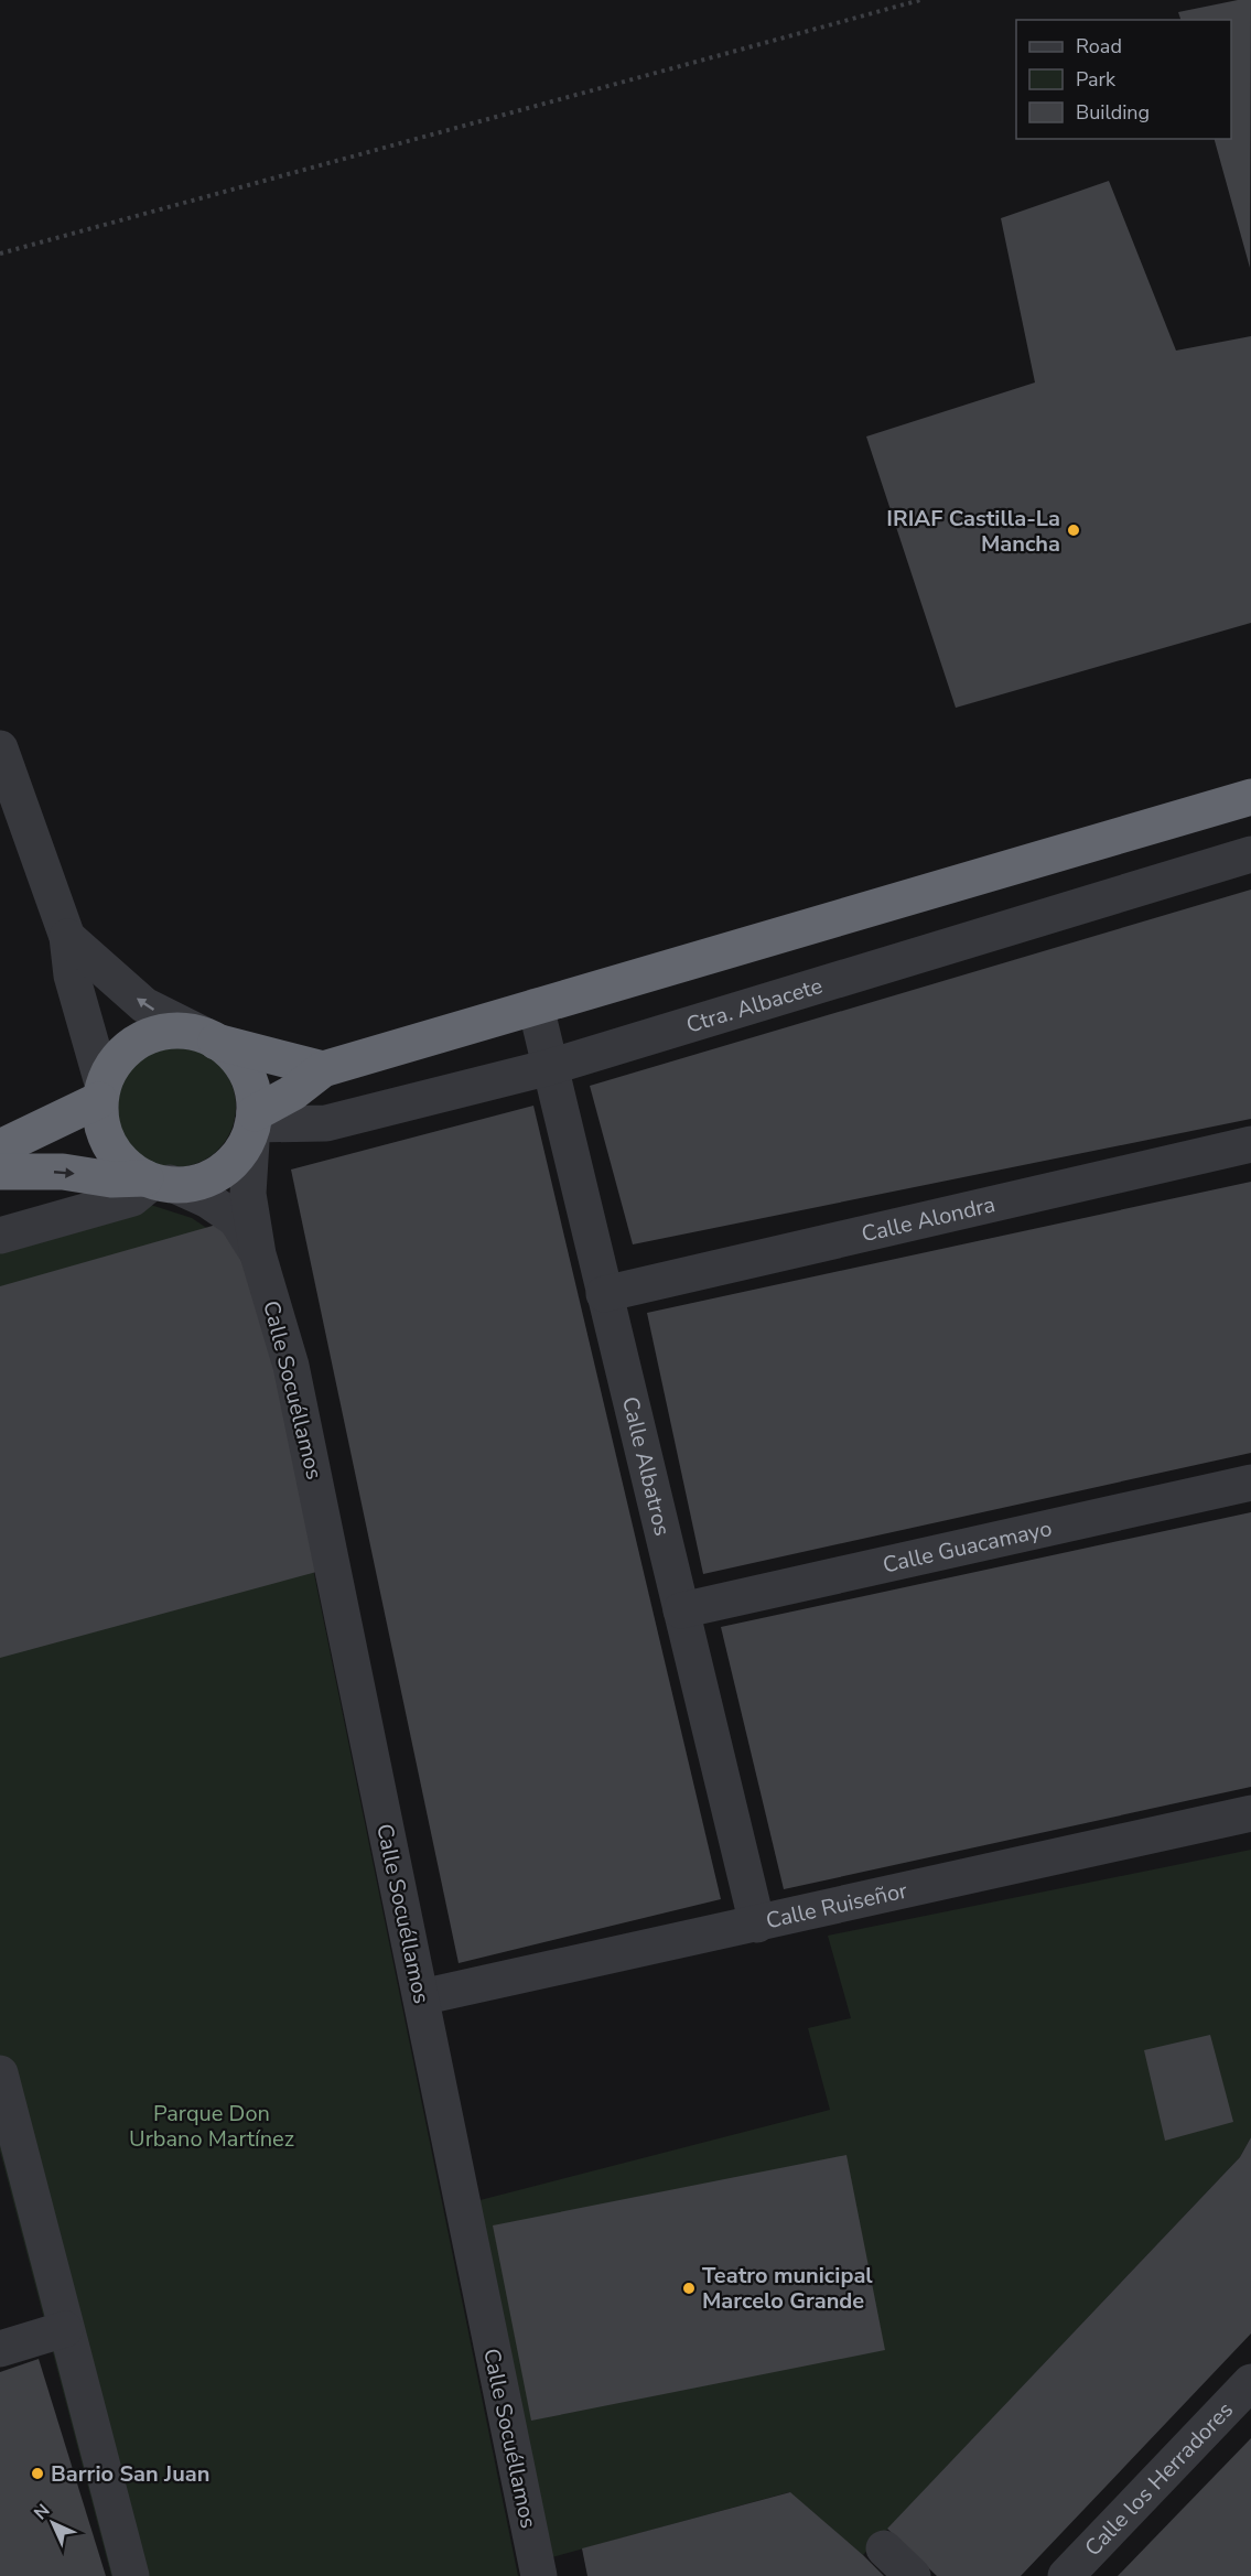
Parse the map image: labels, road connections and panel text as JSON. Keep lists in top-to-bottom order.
{
  "streets": {
    "street": [
      "Ctra. Albacete",
      "Calle Alondra",
      "Calle Socuéllamos",
      "Calle Albatros",
      "Calle Guacamayo",
      "Calle Ruiseñor",
      "Calle los Herradores"
    ]
  },
  "crossings": [
    ["Ctra. Albacete", "Calle Socuéllamos"],
    ["Ctra. Albacete", "Calle Albatros"],
    ["Calle Alondra", "Calle Albatros"],
    ["Calle Socuéllamos", "Calle Ruiseñor"],
    ["Calle Albatros", "Calle Guacamayo"],
    ["Calle Albatros", "Calle Ruiseñor"]
  ],
  "parks": ["Parque Don Urbano Martínez"],
  "places": ["IRIAF Castilla-La Mancha", "Teatro municipal Marcelo Grande", "Barrio San Juan"],
  "legend": ["Road", "Park", "Building"],
  "north": "top left"
}
